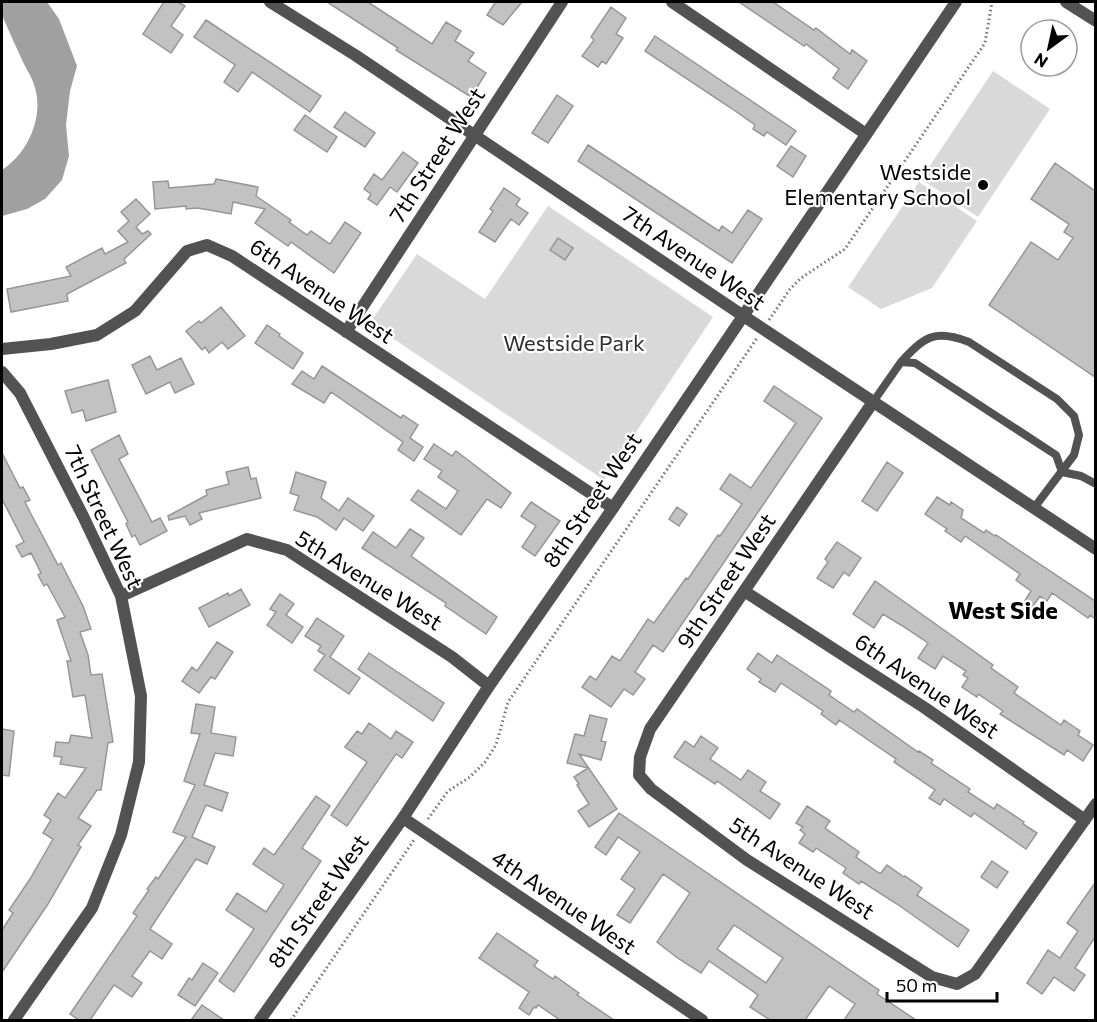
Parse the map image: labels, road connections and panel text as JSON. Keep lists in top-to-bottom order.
{
  "streets": {
    "street": [
      "7th Street West",
      "7th Avenue West",
      "6th Avenue West",
      "8th Street West",
      "5th Avenue West",
      "9th Street West",
      "4th Avenue West"
    ]
  },
  "crossings": [
    ["7th Street West", "7th Avenue West"],
    ["7th Street West", "6th Avenue West"],
    ["7th Street West", "5th Avenue West"],
    ["7th Avenue West", "8th Street West"],
    ["7th Avenue West", "9th Street West"],
    ["6th Avenue West", "8th Street West"],
    ["6th Avenue West", "5th Avenue West"],
    ["6th Avenue West", "9th Street West"],
    ["8th Street West", "5th Avenue West"],
    ["8th Street West", "4th Avenue West"],
    ["5th Avenue West", "9th Street West"]
  ],
  "districts": ["West Side"],
  "parks": ["Westside Park"],
  "places": ["Westside Elementary School"],
  "scale_bar": "50 m",
  "north": "bottom left"
}
